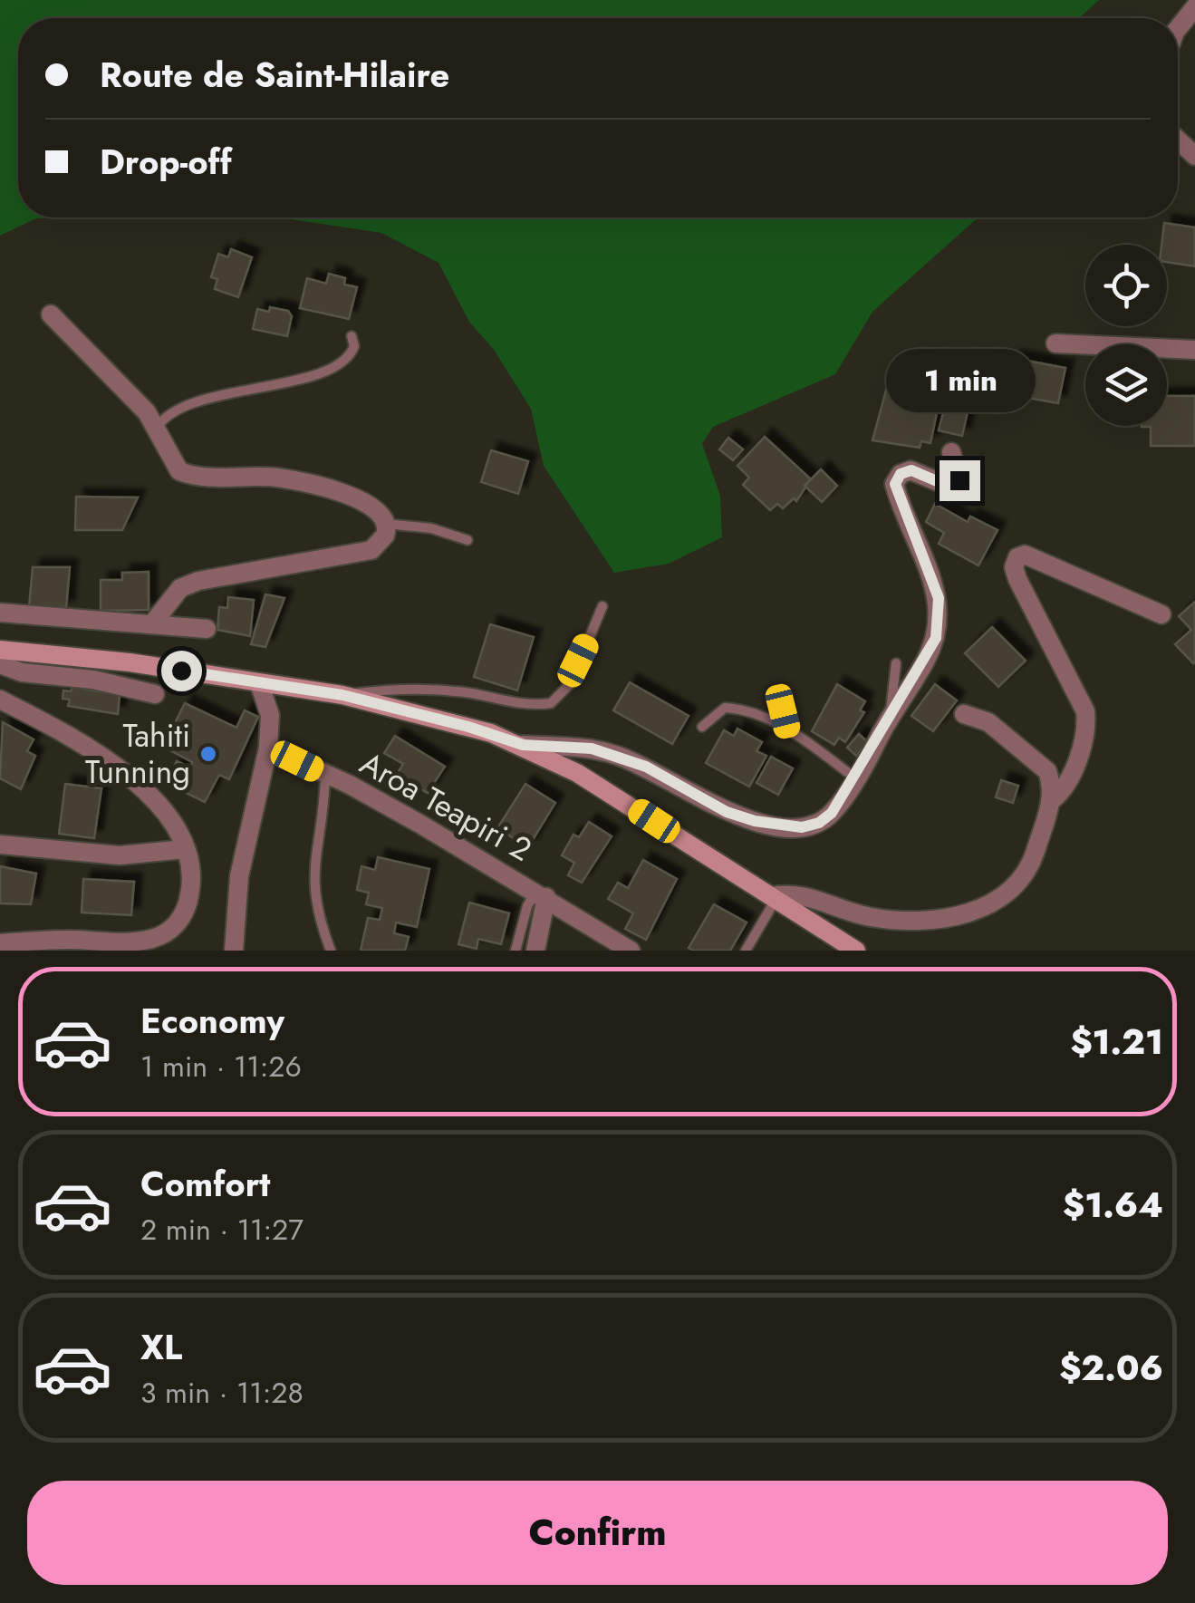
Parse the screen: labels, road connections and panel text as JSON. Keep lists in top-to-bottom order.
{
  "streets": {
    "street": ["Aroa Teapiri 2"]
  },
  "places": ["Tahiti Tunning"],
  "page": {
    "banner": ["Route de Saint-Hilaire", "Drop-off"],
    "bubble": "1 min",
    "list": [
      {
        "name": "Economy",
        "note": "1 min · 11:26",
        "value": "$1.21"
      },
      {
        "name": "Comfort",
        "note": "2 min · 11:27",
        "value": "$1.64"
      },
      {
        "name": "XL",
        "note": "3 min · 11:28",
        "value": "$2.06"
      }
    ],
    "buttons": "Confirm"
  }
}
